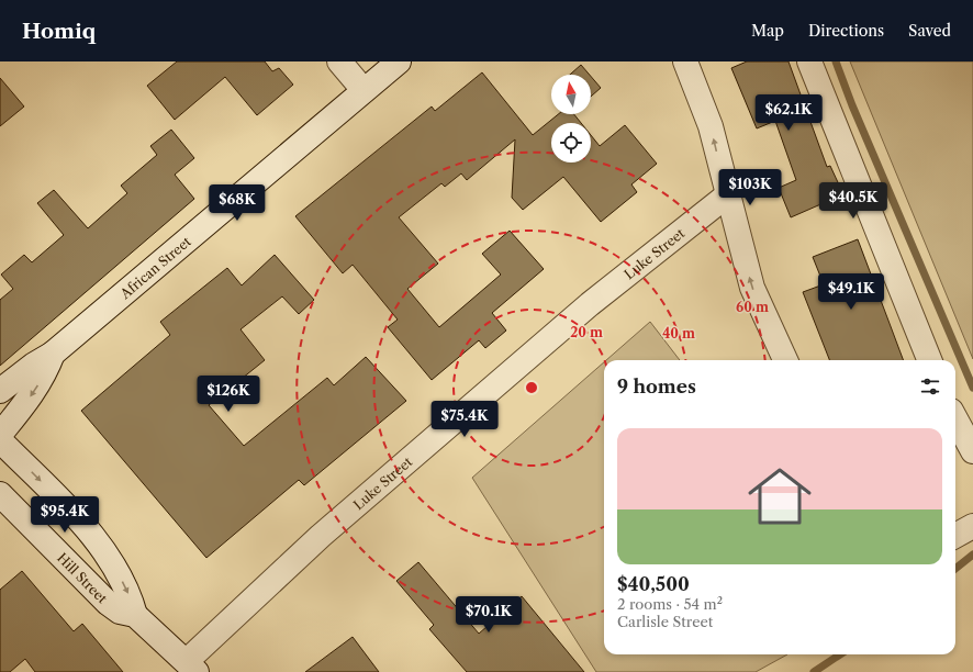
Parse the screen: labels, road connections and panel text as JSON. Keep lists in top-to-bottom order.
{
  "streets": {
    "street": ["Luke Street", "African Street", "Hill Street"]
  },
  "crossings": [
    ["Luke Street", "Hill Street"]
  ],
  "north": "top",
  "page": {
    "header": "Homiq",
    "nav": ["Map", "Directions", "Saved"],
    "price": [
      "$62.1K",
      "$103K",
      "$40.5K",
      "$68K",
      "$49.1K",
      "$126K",
      "$75.4K",
      "$95.4K",
      "$70.1K"
    ],
    "heading": "9 homes",
    "list": [
      {
        "name": "$40,500",
        "note": "2 rooms · 54 m² · Carlisle Street"
      }
    ]
  },
  "rings": ["60 m", "20 m", "40 m"]
}
